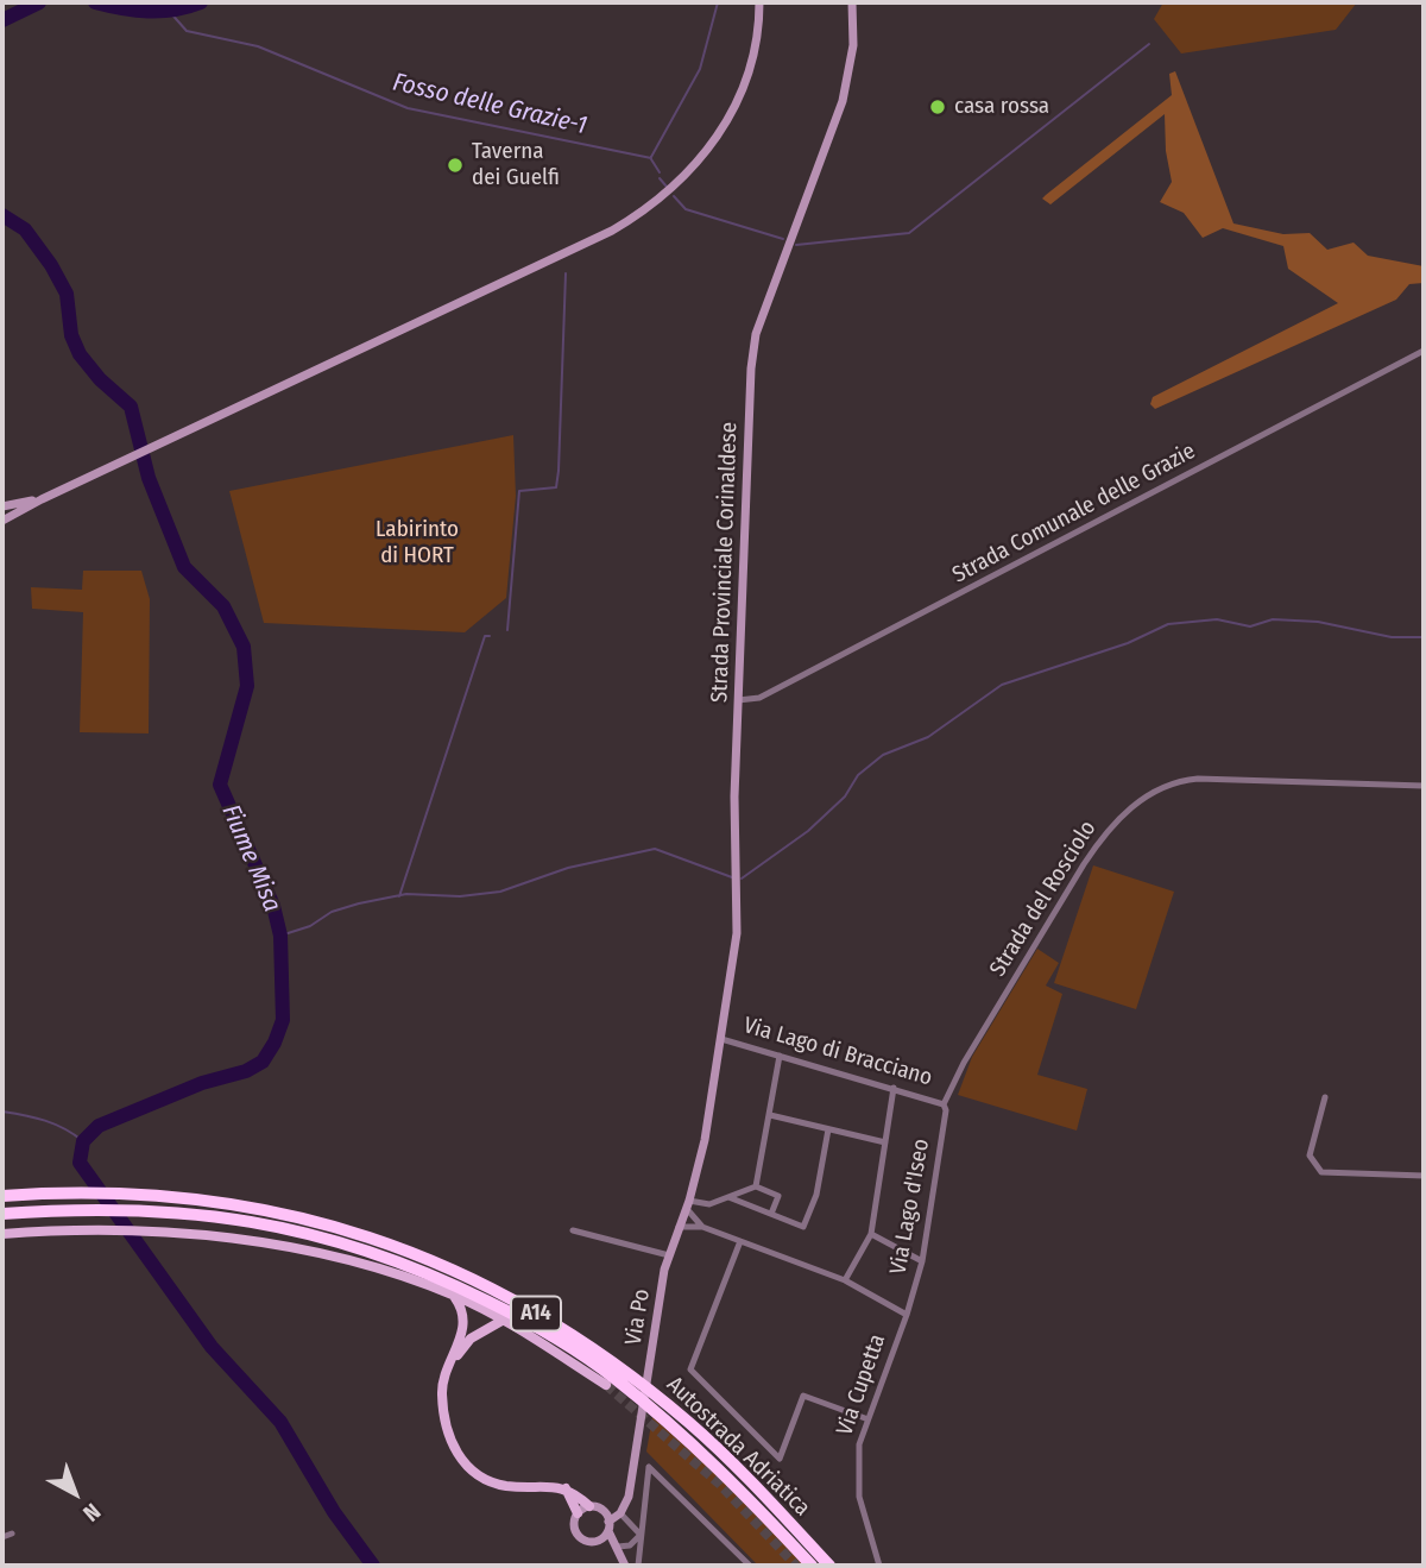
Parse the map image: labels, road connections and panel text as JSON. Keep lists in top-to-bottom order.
{
  "streets": {
    "highway": ["A14", "Autostrada Adriatica"],
    "street": [
      "Strada Comunale delle Grazie",
      "Strada Provinciale Corinaldese",
      "Strada del Rosciolo",
      "Via Lago di Bracciano",
      "Via Lago d'Iseo",
      "Via Po",
      "Via Cupetta"
    ]
  },
  "crossings": [
    ["Strada Comunale delle Grazie", "Strada Provinciale Corinaldese"],
    ["Strada Provinciale Corinaldese", "Via Lago di Bracciano"],
    ["Strada Provinciale Corinaldese", "Via Po"],
    ["Strada del Rosciolo", "Via Lago di Bracciano"],
    ["Strada del Rosciolo", "Via Lago d'Iseo"],
    ["Via Lago di Bracciano", "Via Lago d'Iseo"],
    ["Via Lago d'Iseo", "Via Cupetta"]
  ],
  "water": ["Fosso delle Grazie-1", "Fiume Misa"],
  "parks": ["Labirinto di HORT"],
  "places": ["casa rossa", "Taverna dei Guelfi"],
  "north": "bottom right"
}
